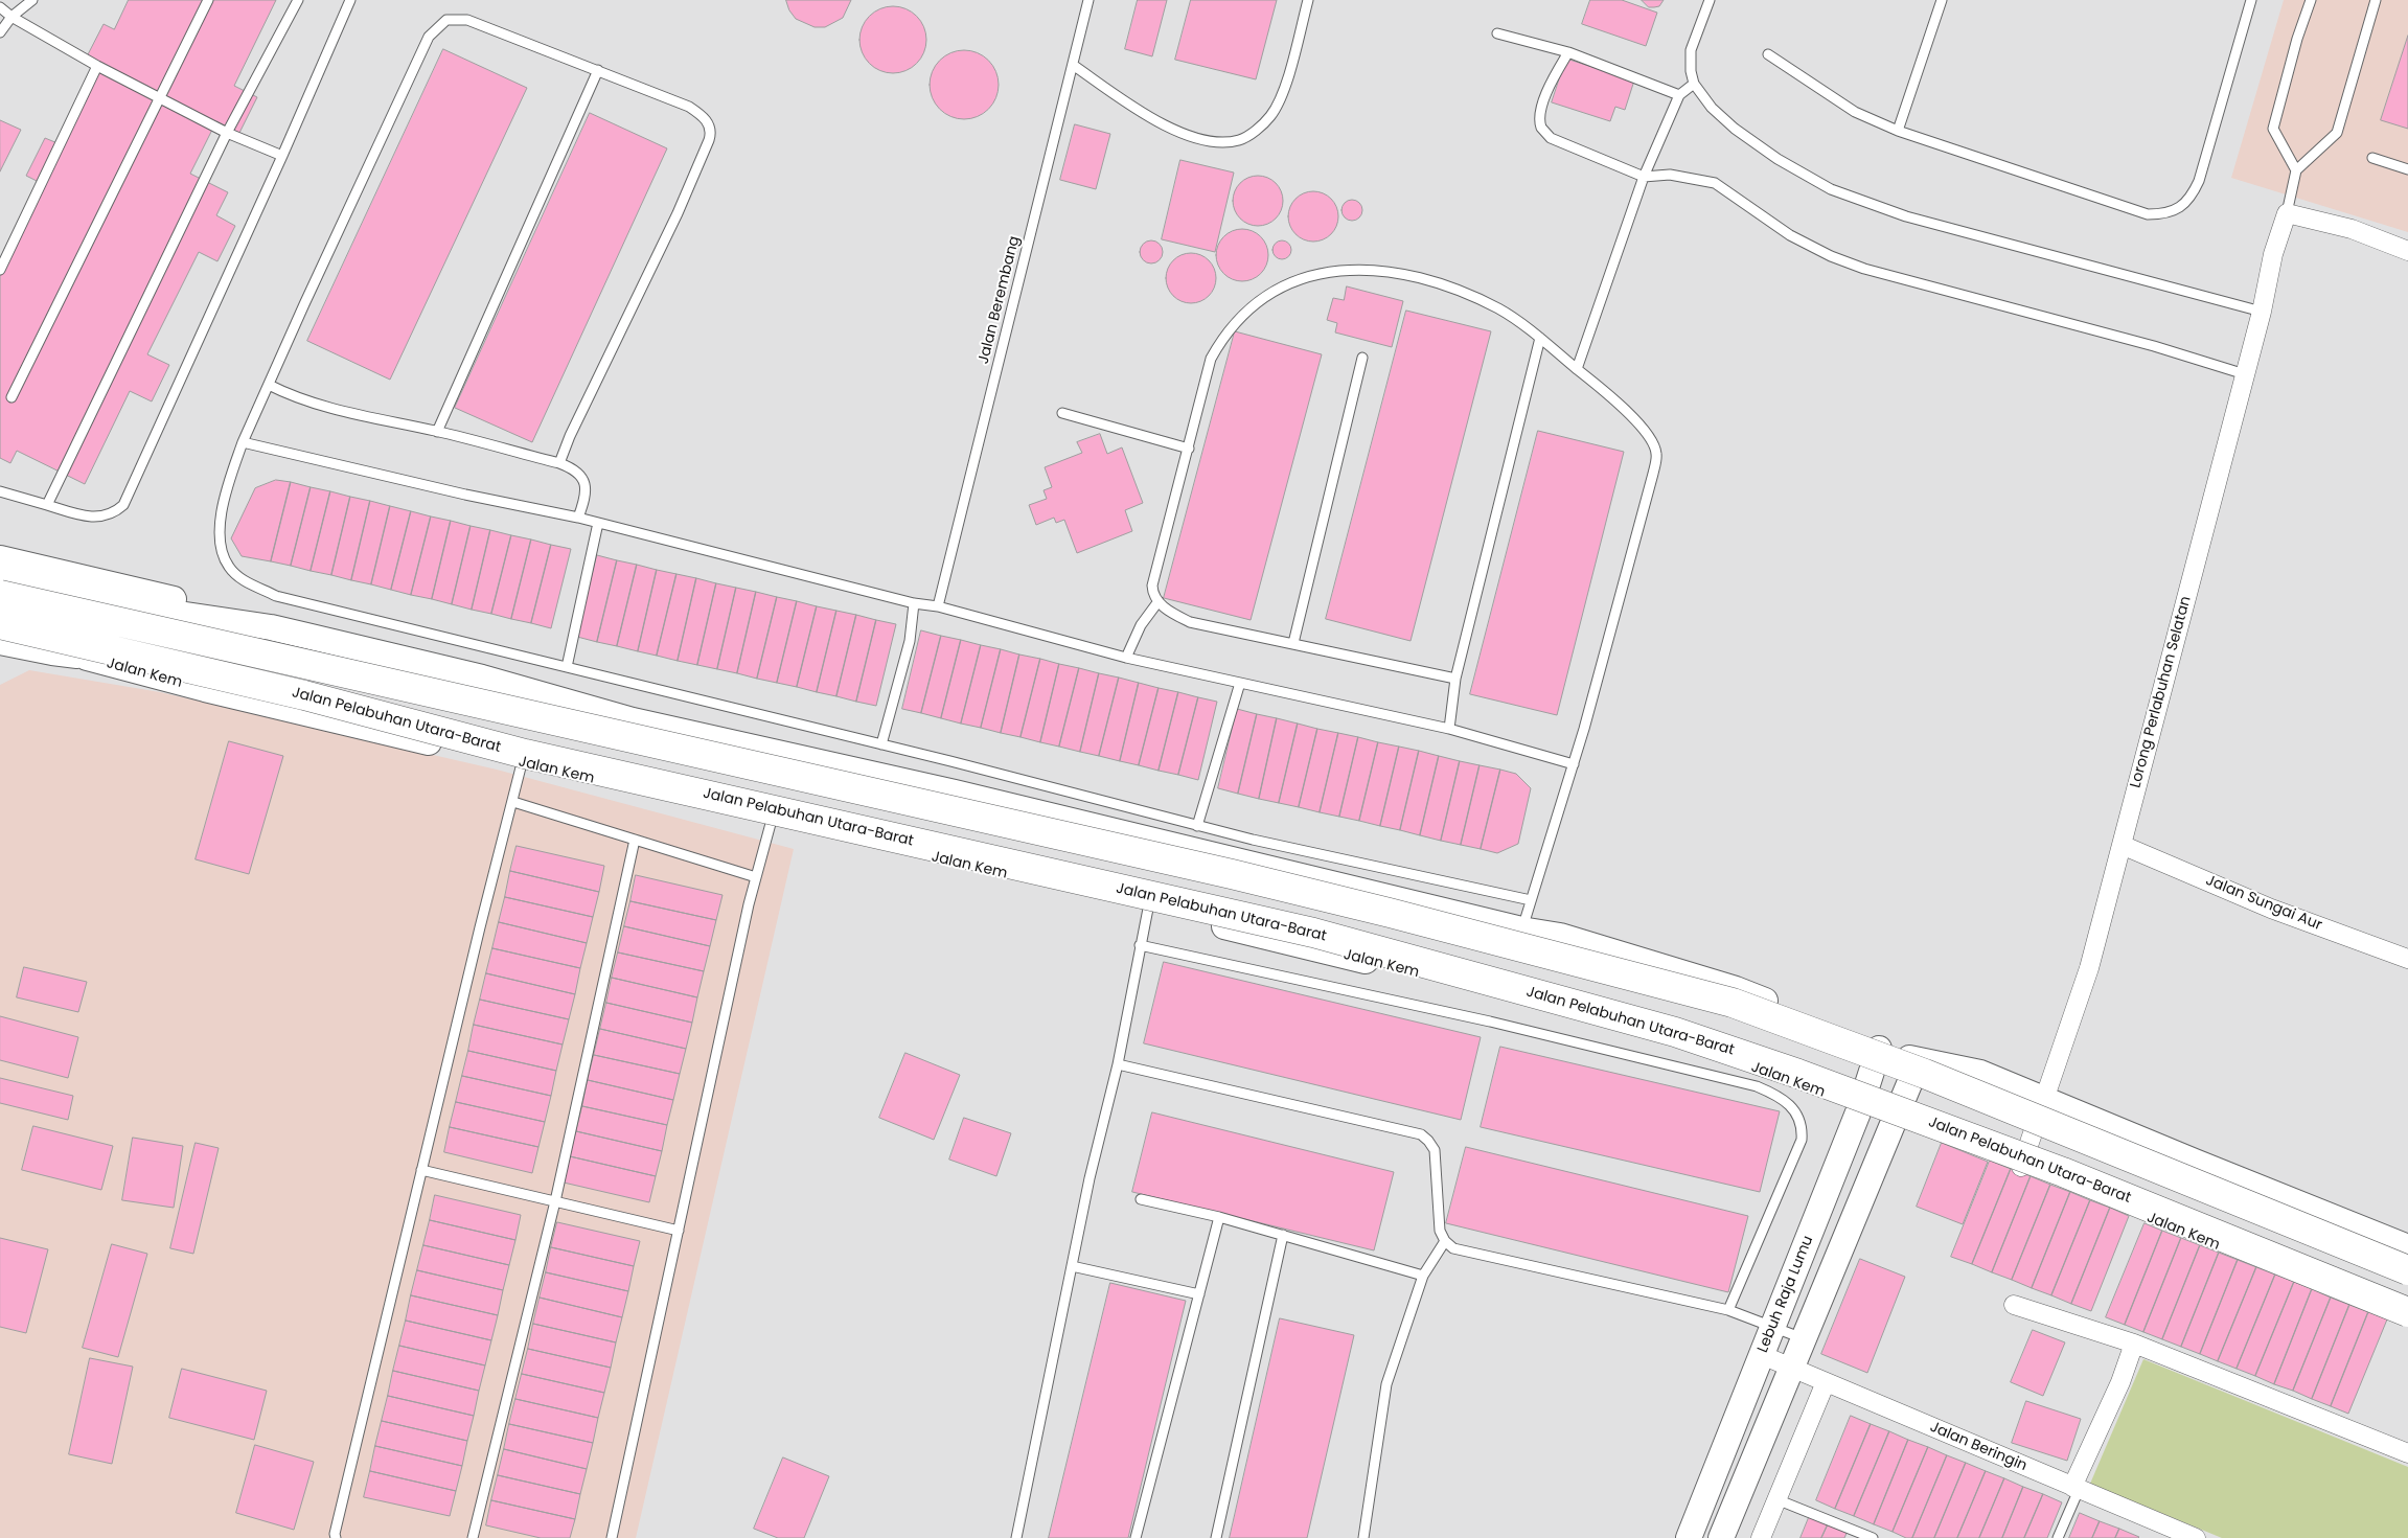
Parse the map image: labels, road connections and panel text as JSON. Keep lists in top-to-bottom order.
{
  "streets": {
    "main road": ["Jalan Pelabuhan Utara-Barat"],
    "street": [
      "Jalan Kem",
      "Lorong Perlabuhan Selatan",
      "Jalan Sungai Aur",
      "Lebuh Raja Lumu",
      "Jalan Beringin"
    ],
    "lane": ["Jalan Berembang"]
  },
  "crossings": [
    ["Jalan Kem", "Lorong Perlabuhan Selatan"],
    ["Jalan Kem", "Lebuh Raja Lumu"],
    ["Lorong Perlabuhan Selatan", "Jalan Sungai Aur"],
    ["Lebuh Raja Lumu", "Jalan Beringin"]
  ]
}
